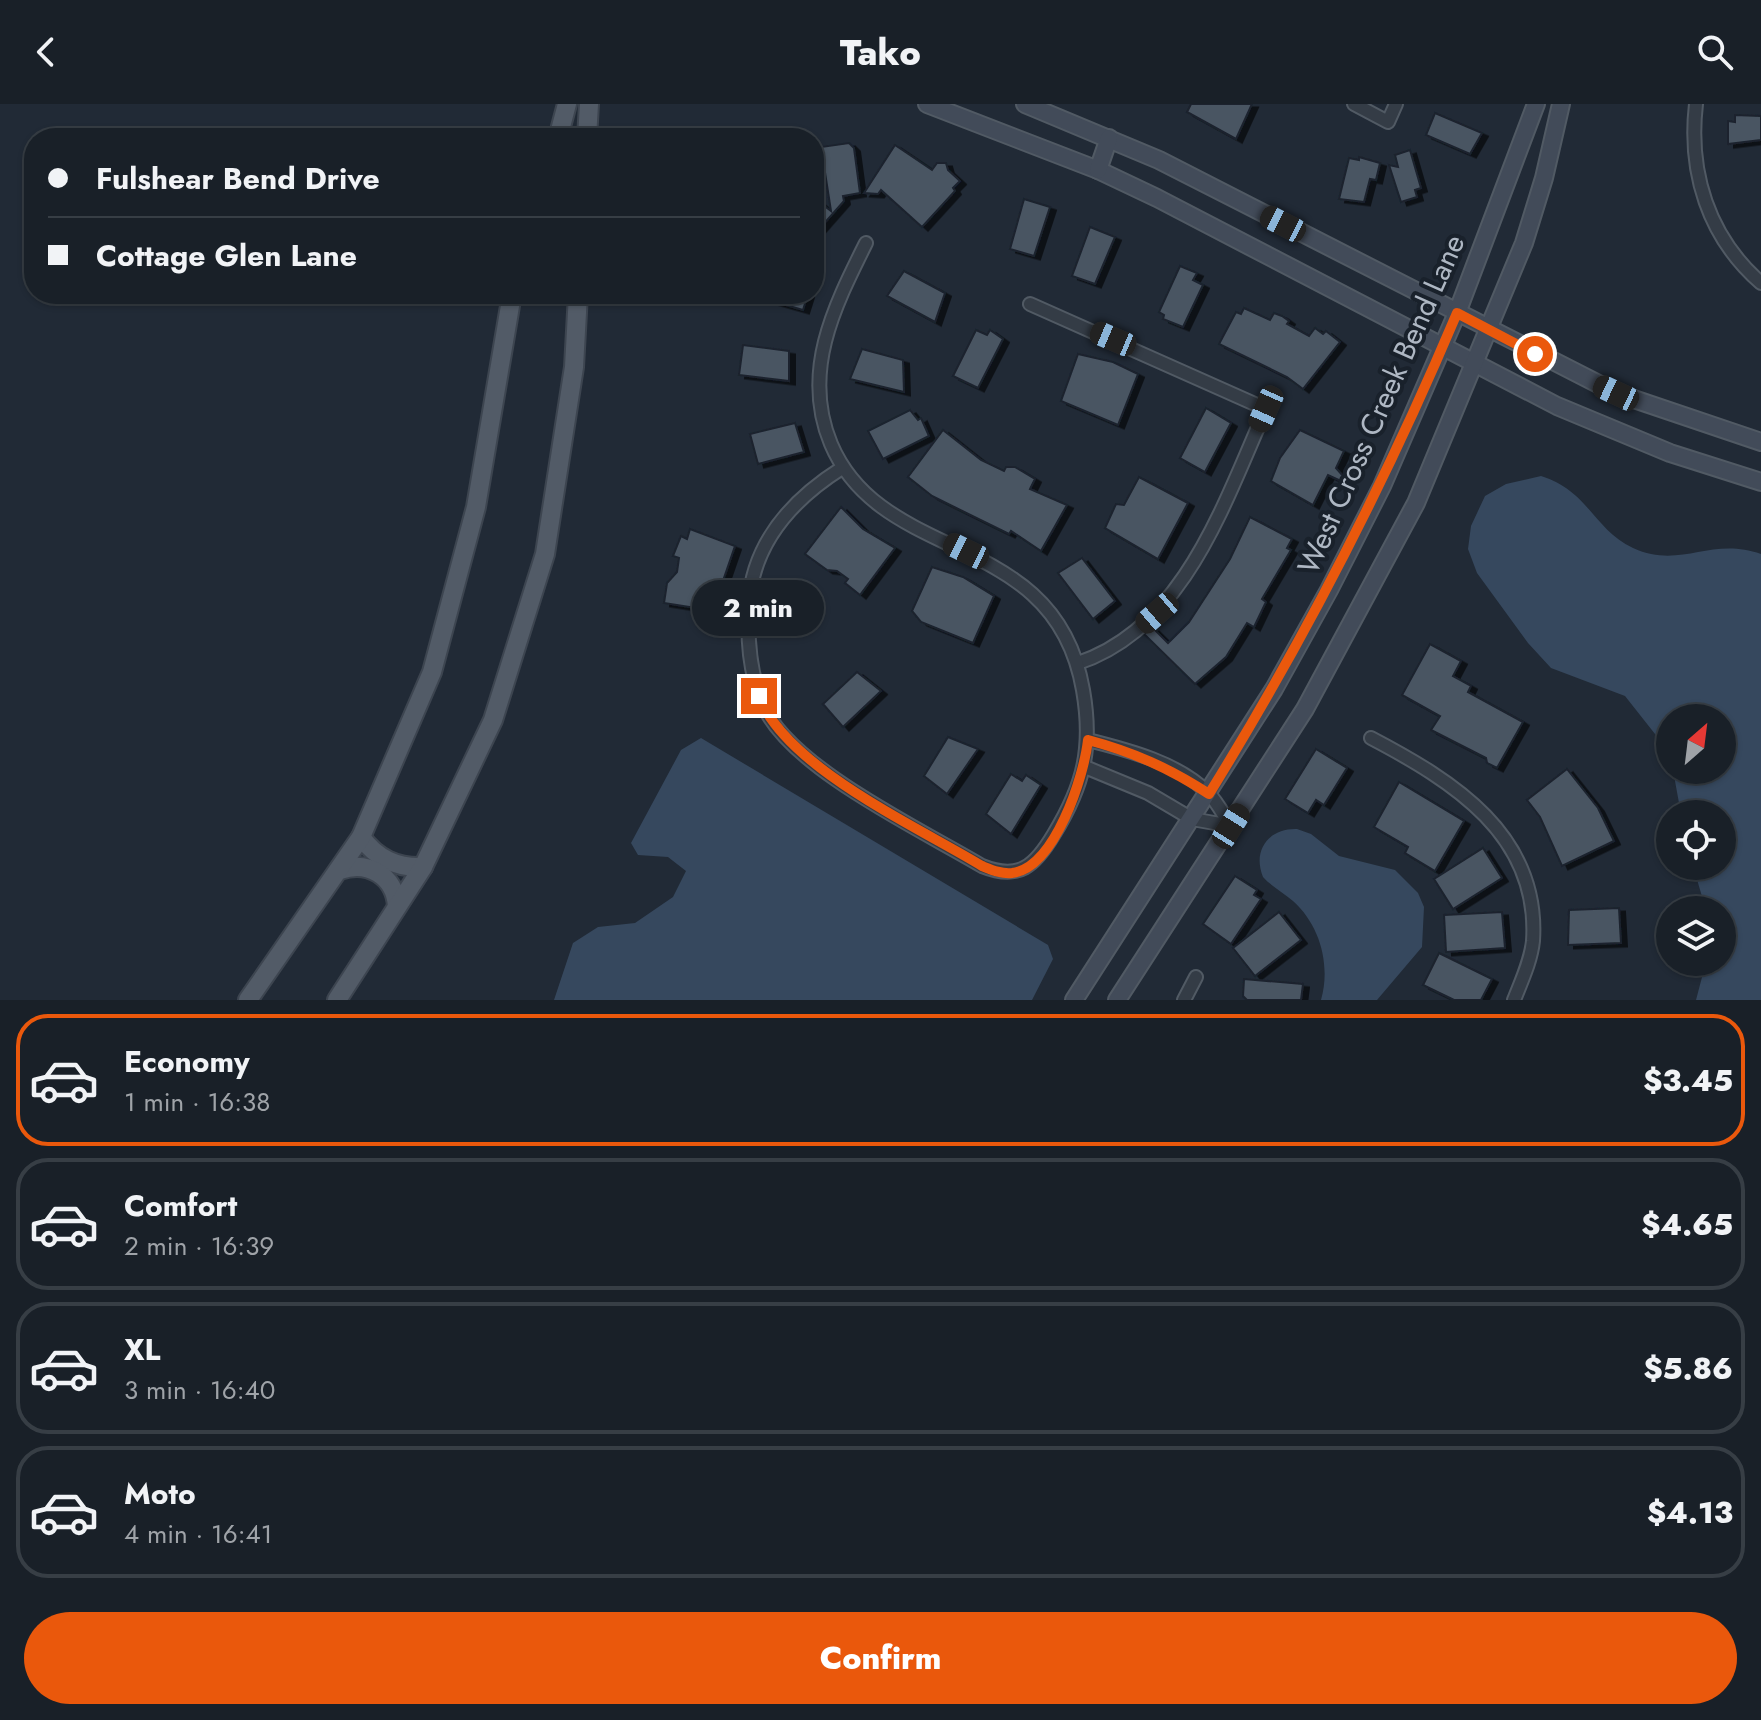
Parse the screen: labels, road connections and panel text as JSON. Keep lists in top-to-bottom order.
{
  "streets": {
    "main road": ["West Cross Creek Bend Lane"]
  },
  "north": "top right",
  "page": {
    "header": "Tako",
    "banner": ["Fulshear Bend Drive", "Cottage Glen Lane"],
    "bubble": "2 min",
    "list": [
      {
        "name": "Economy",
        "note": "1 min · 16:38",
        "value": "$3.45"
      },
      {
        "name": "Comfort",
        "note": "2 min · 16:39",
        "value": "$4.65"
      },
      {
        "name": "XL",
        "note": "3 min · 16:40",
        "value": "$5.86"
      },
      {
        "name": "Moto",
        "note": "4 min · 16:41",
        "value": "$4.13"
      }
    ],
    "buttons": "Confirm"
  }
}
